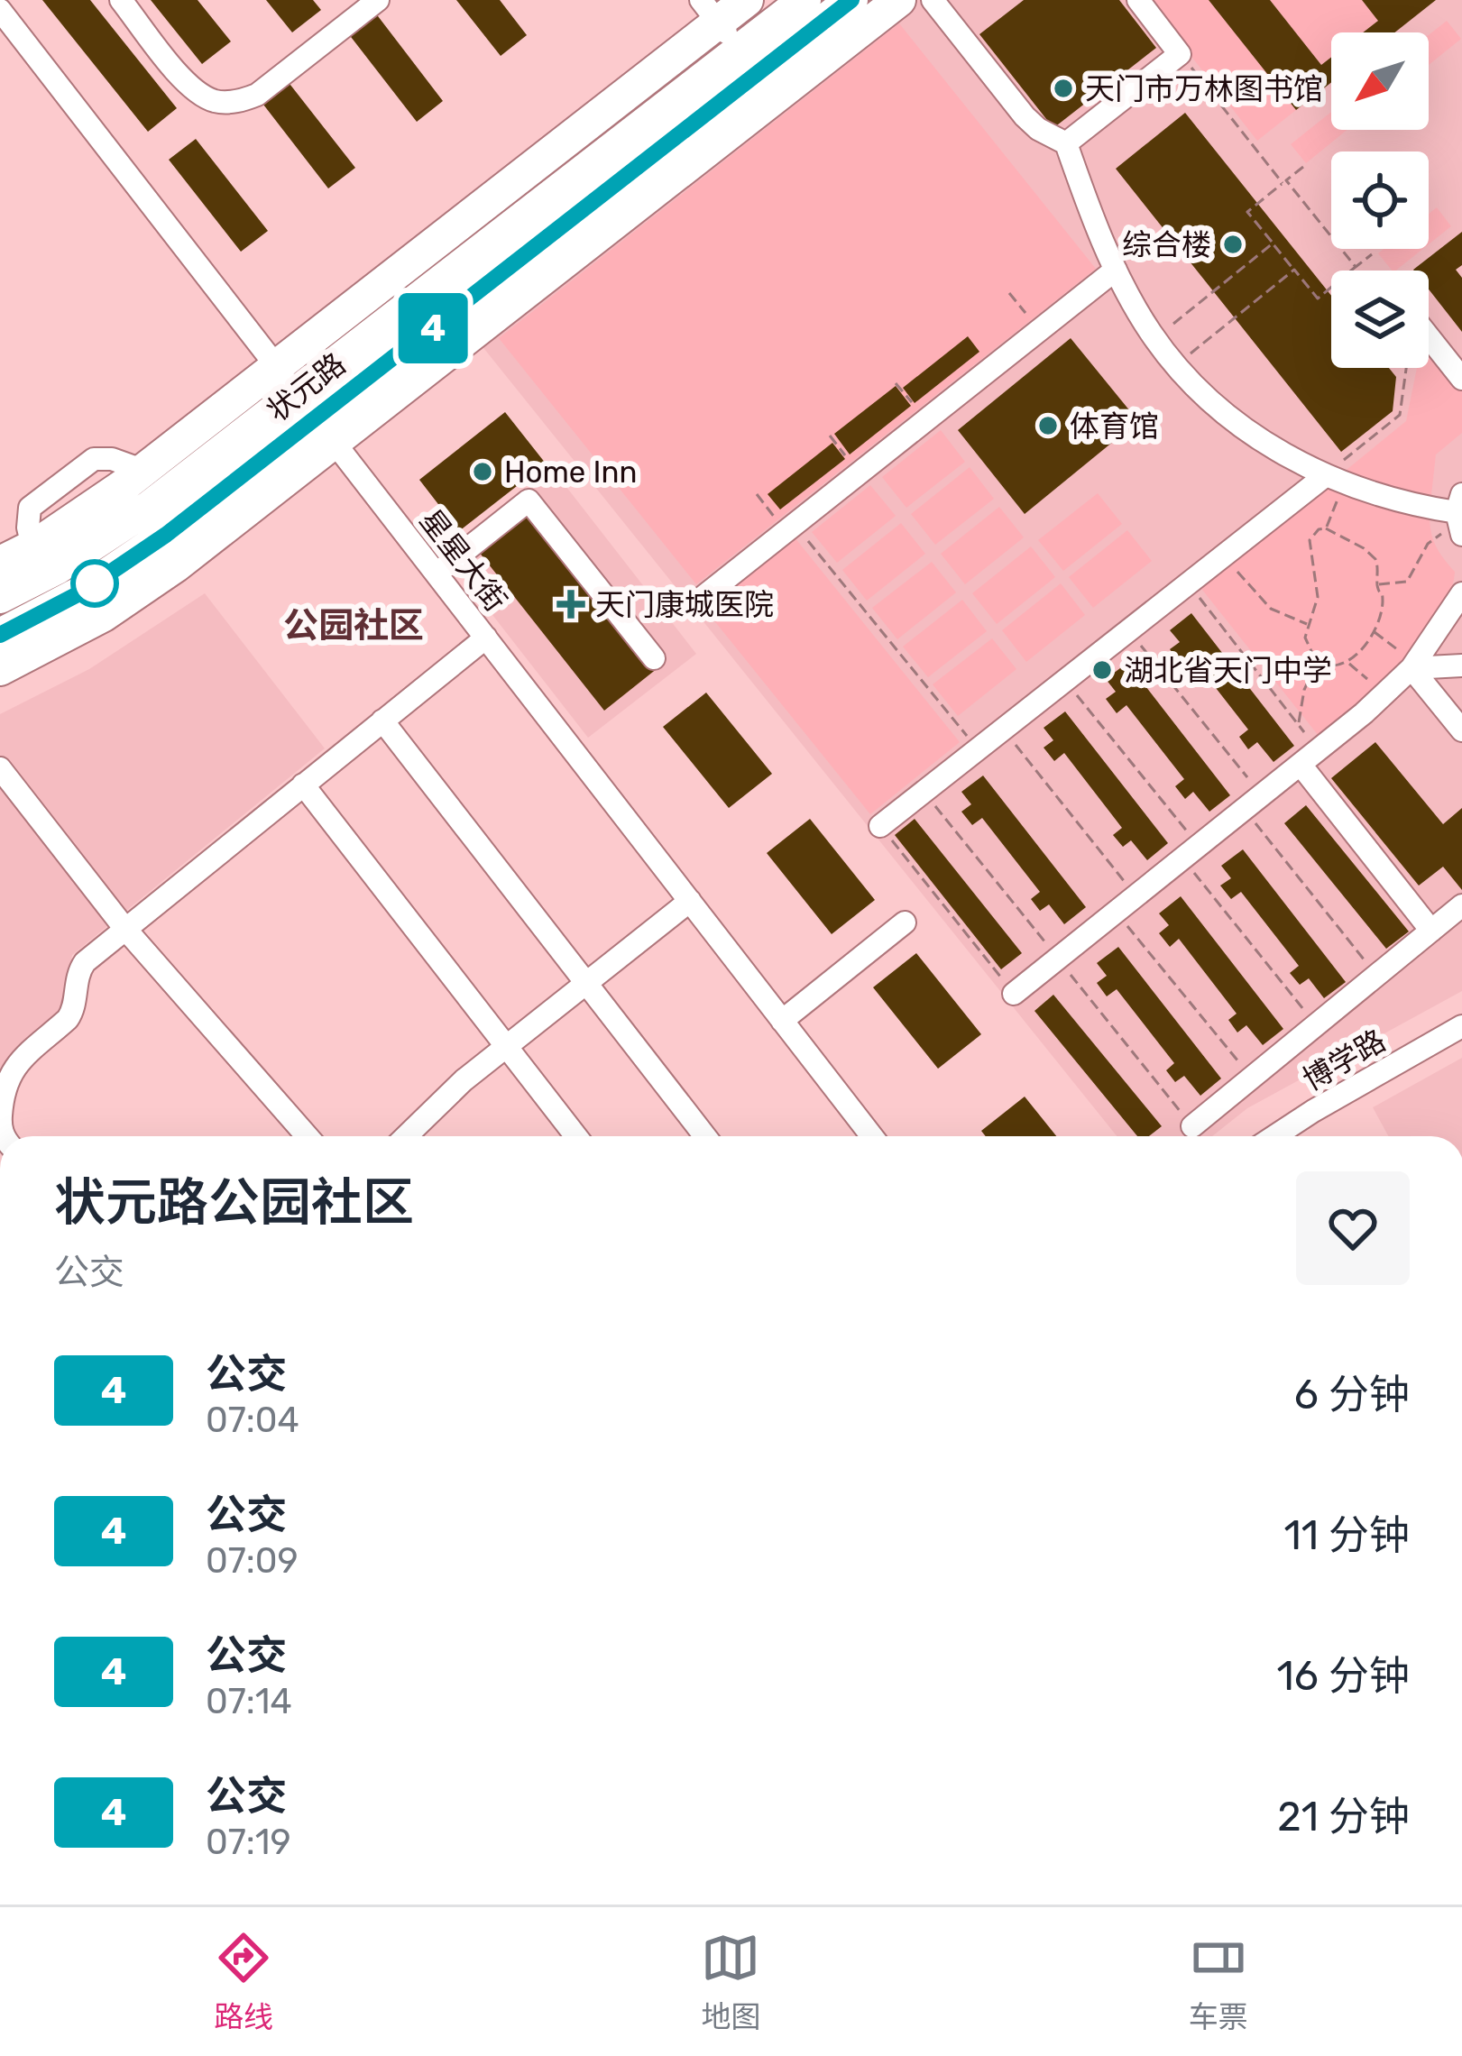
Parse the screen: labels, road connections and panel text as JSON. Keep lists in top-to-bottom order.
{
  "streets": {
    "highway": ["状元路"],
    "street": ["星星大街", "博学路"]
  },
  "crossings": [
    ["状元路", "星星大街"]
  ],
  "districts": ["公园社区"],
  "places": {
    "other": [
      "天门市万林图书馆",
      "综合楼",
      "体育馆",
      "Home Inn",
      "湖北省天门中学"
    ],
    "health": ["天门康城医院"]
  },
  "lines": ["bus line 4"],
  "north": "bottom left",
  "page": {
    "on_map": "4",
    "heading": ["状元路公园社区", "公交"],
    "list": [
      {
        "mark": "4",
        "name": "公交",
        "note": "07:04",
        "value": "6 分钟"
      },
      {
        "mark": "4",
        "name": "公交",
        "note": "07:09",
        "value": "11 分钟"
      },
      {
        "mark": "4",
        "name": "公交",
        "note": "07:14",
        "value": "16 分钟"
      },
      {
        "mark": "4",
        "name": "公交",
        "note": "07:19",
        "value": "21 分钟"
      }
    ],
    "tabs": ["路线", "地图", "车票"]
  }
}
